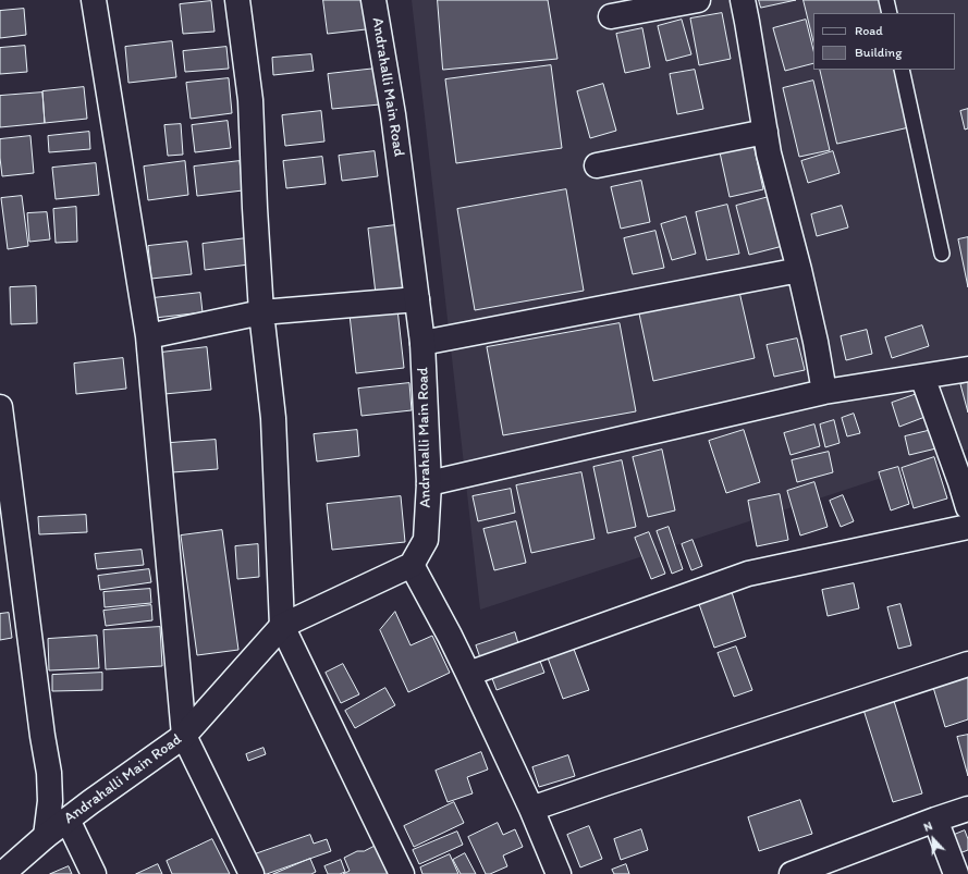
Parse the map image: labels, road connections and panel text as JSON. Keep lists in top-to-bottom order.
{
  "streets": {
    "street": ["Andrahalli Main Road"]
  },
  "legend": ["Road", "Building"],
  "north": "top"
}
